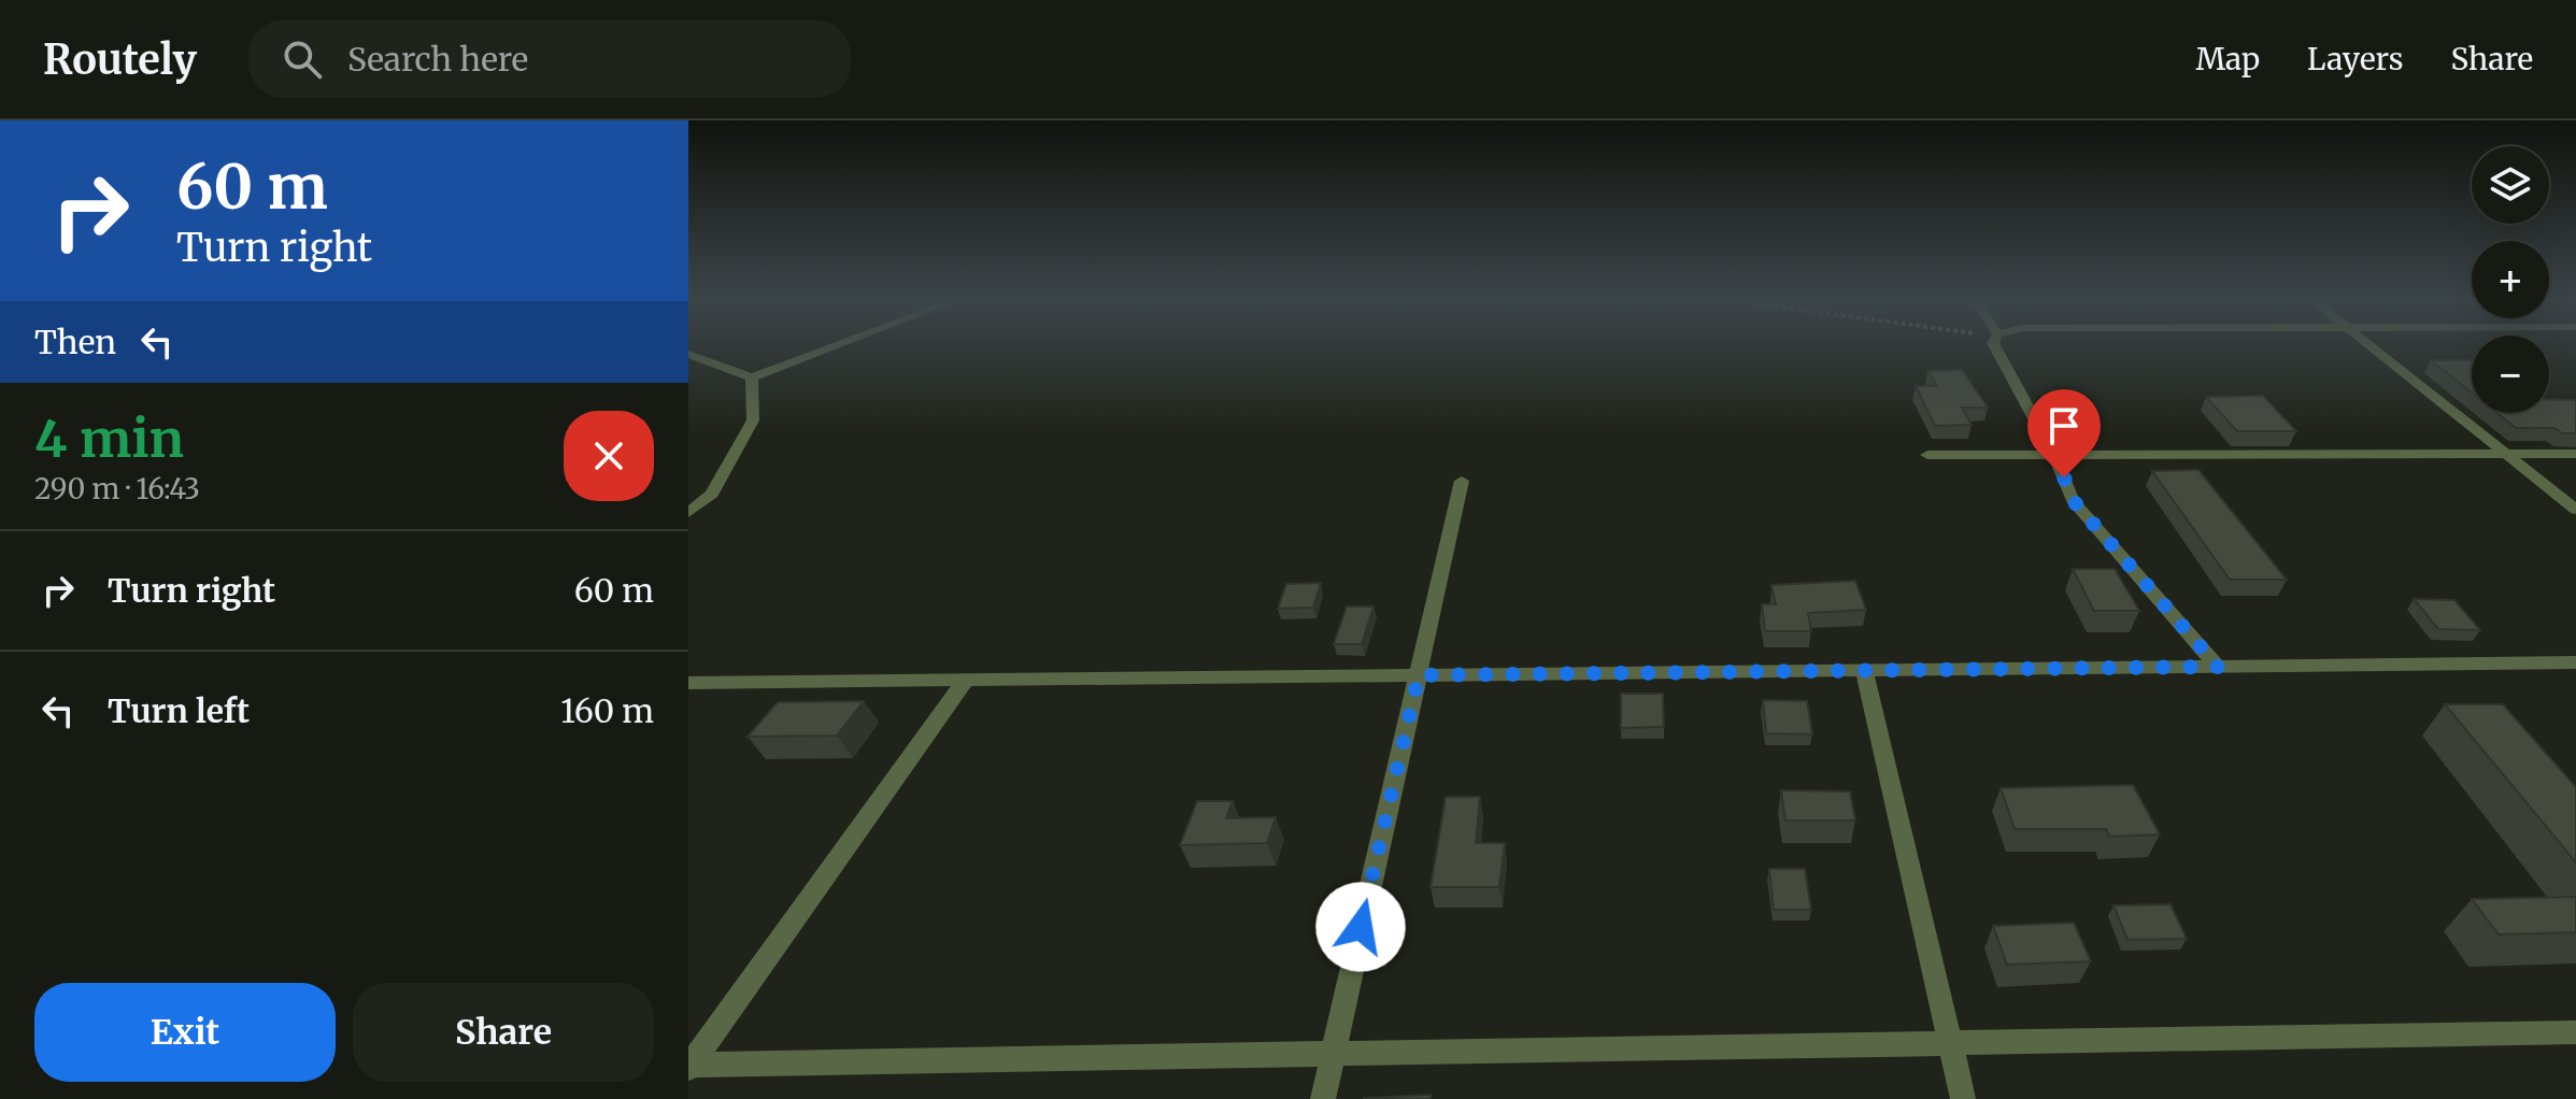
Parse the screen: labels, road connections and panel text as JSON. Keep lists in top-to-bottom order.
{
  "page": {
    "header": "Routely",
    "search": "Search here",
    "nav": ["Map", "Layers", "Share"],
    "turn": ["60 m", "Turn right"],
    "map_buttons": ["+", "−"],
    "then": "Then",
    "heading": ["4 min", "290 m · 16:43"],
    "list": [
      {
        "name": "Turn right",
        "value": "60 m"
      },
      {
        "name": "Turn left",
        "value": "160 m"
      }
    ],
    "buttons": ["Exit", "Share"]
  }
}
